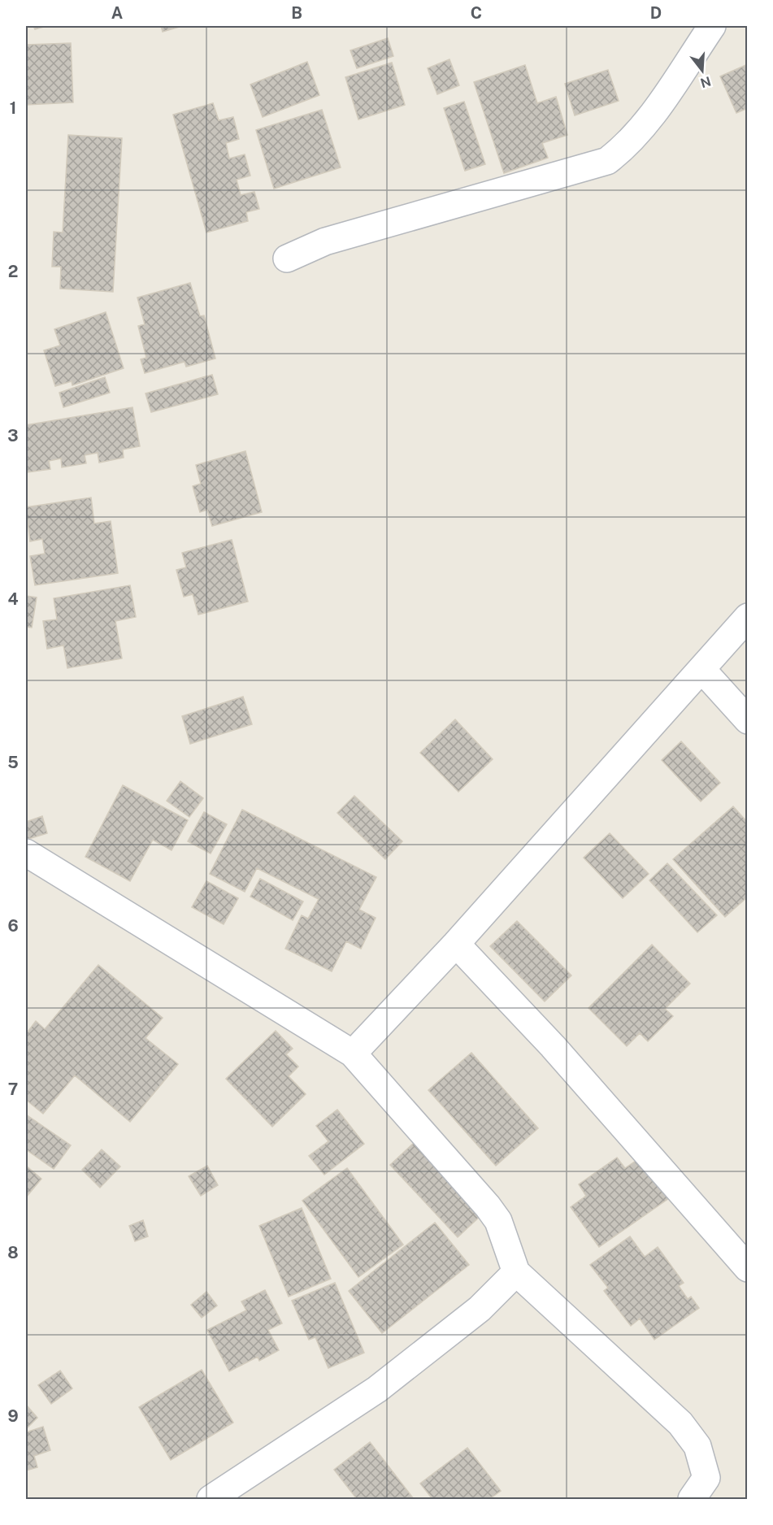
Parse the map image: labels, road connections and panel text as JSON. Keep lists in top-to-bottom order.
{
  "north": "bottom",
  "grid": {
    "columns": [
      "A",
      "B",
      "C",
      "D"
    ],
    "rows": [
      "1",
      "2",
      "3",
      "4",
      "5",
      "6",
      "7",
      "8",
      "9"
    ]
  }
}
